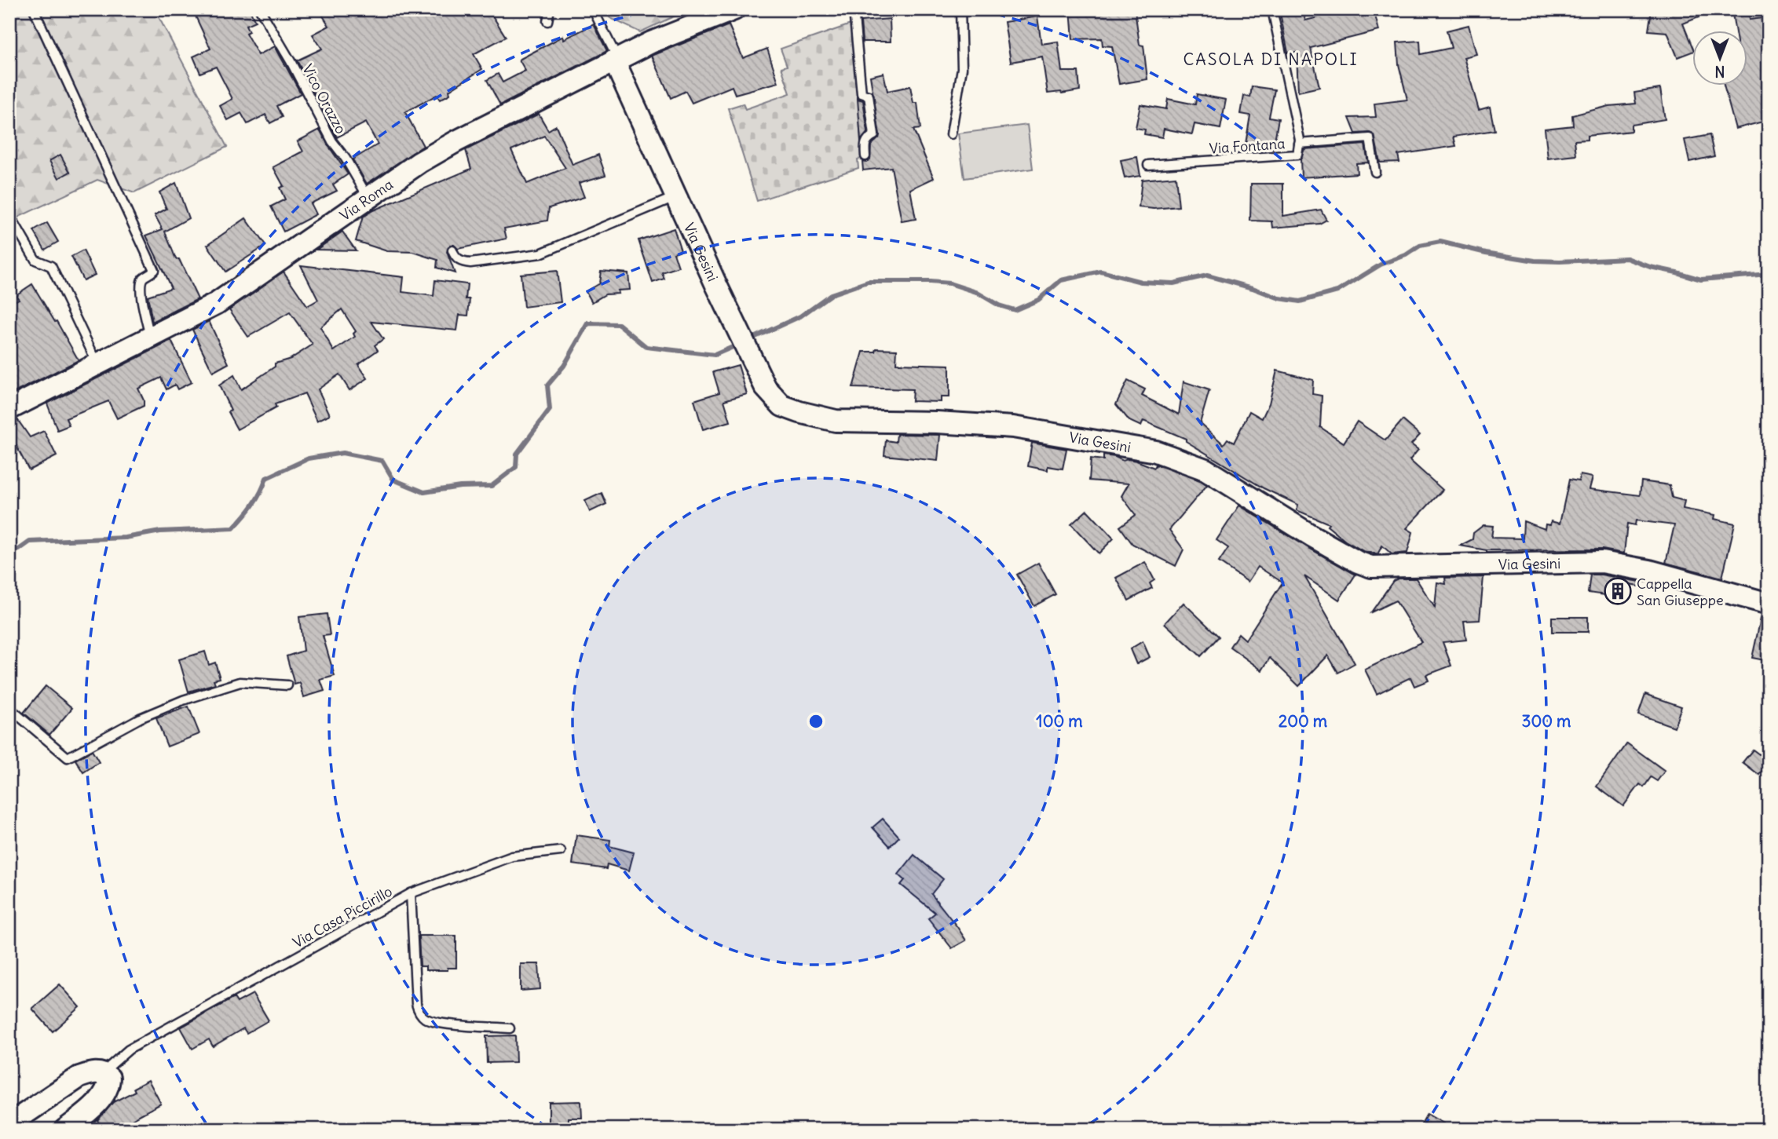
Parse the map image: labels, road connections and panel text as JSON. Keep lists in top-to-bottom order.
{
  "streets": {
    "street": ["Via Roma", "Via Gesini"],
    "lane": ["Vico Orazzo", "Via Fontana", "Via Casa Piccirillo"]
  },
  "crossings": [
    ["Vico Orazzo", "Via Roma"],
    ["Via Roma", "Via Gesini"]
  ],
  "districts": ["CASOLA DI NAPOLI"],
  "places": {
    "building": ["Cappella San Giuseppe"]
  },
  "north": "bottom",
  "rings": ["100 m", "200 m", "300 m"]
}
